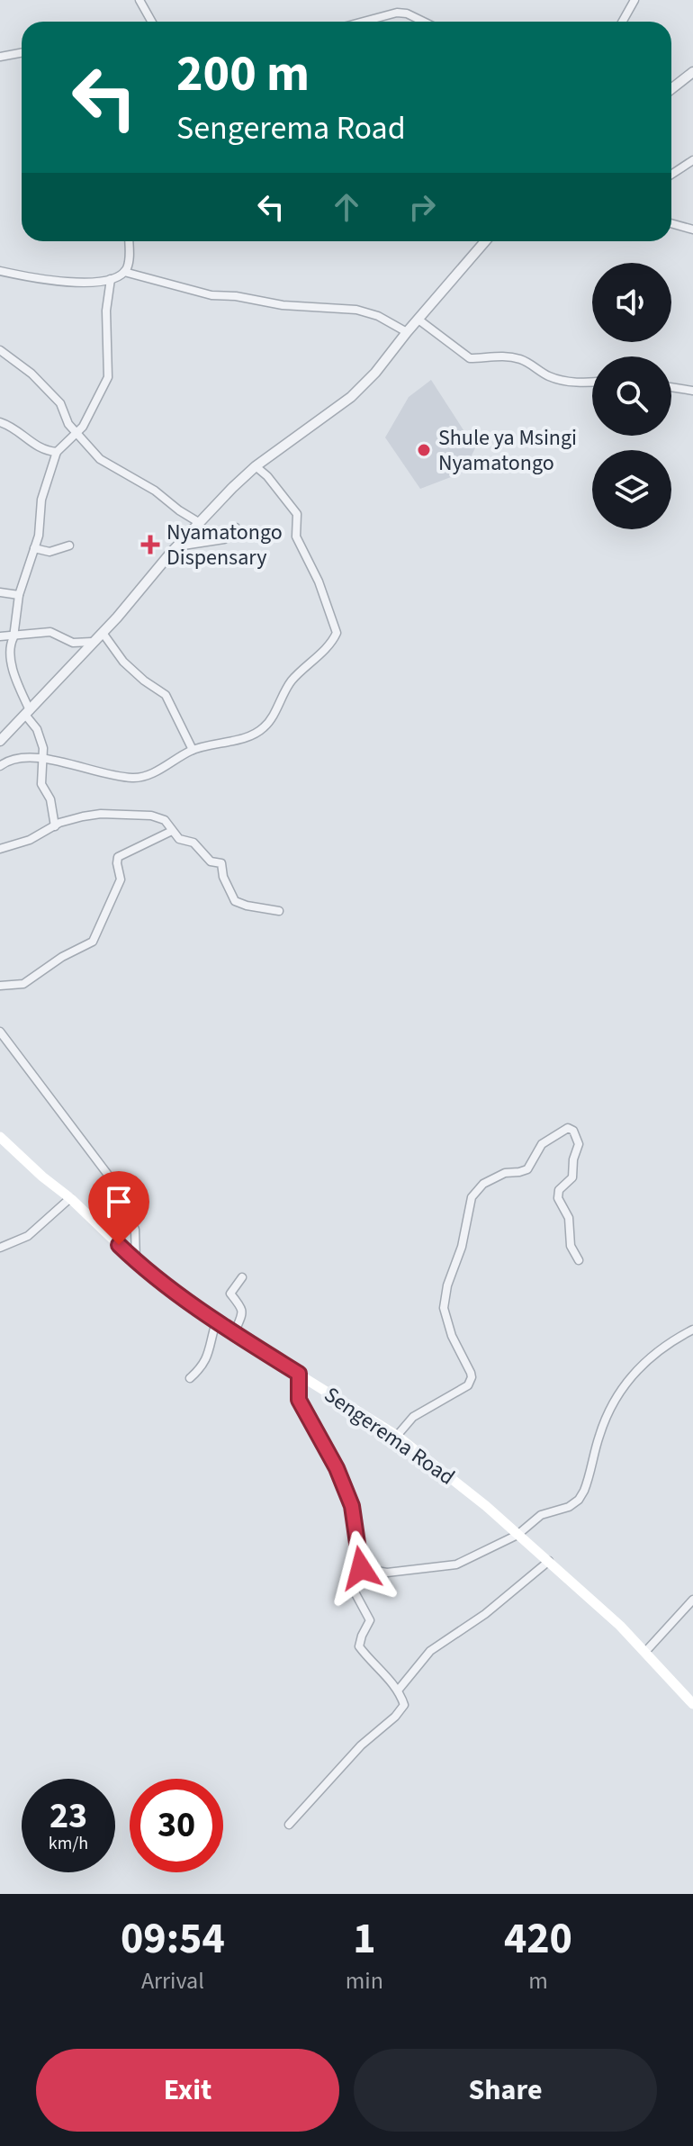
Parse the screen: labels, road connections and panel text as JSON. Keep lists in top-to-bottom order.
{
  "streets": {
    "main road": ["Sengerema Road"]
  },
  "places": {
    "other": ["Shule ya Msingi Nyamatongo"],
    "health": ["Nyamatongo Dispensary"]
  },
  "page": {
    "turn": ["200 m", "Sengerema Road"],
    "speed": "23 km/h",
    "limit": "30",
    "eta": [
      "09:54",
      "Arrival",
      "1",
      "min",
      "420",
      "m"
    ],
    "buttons": ["Exit", "Share"]
  }
}
